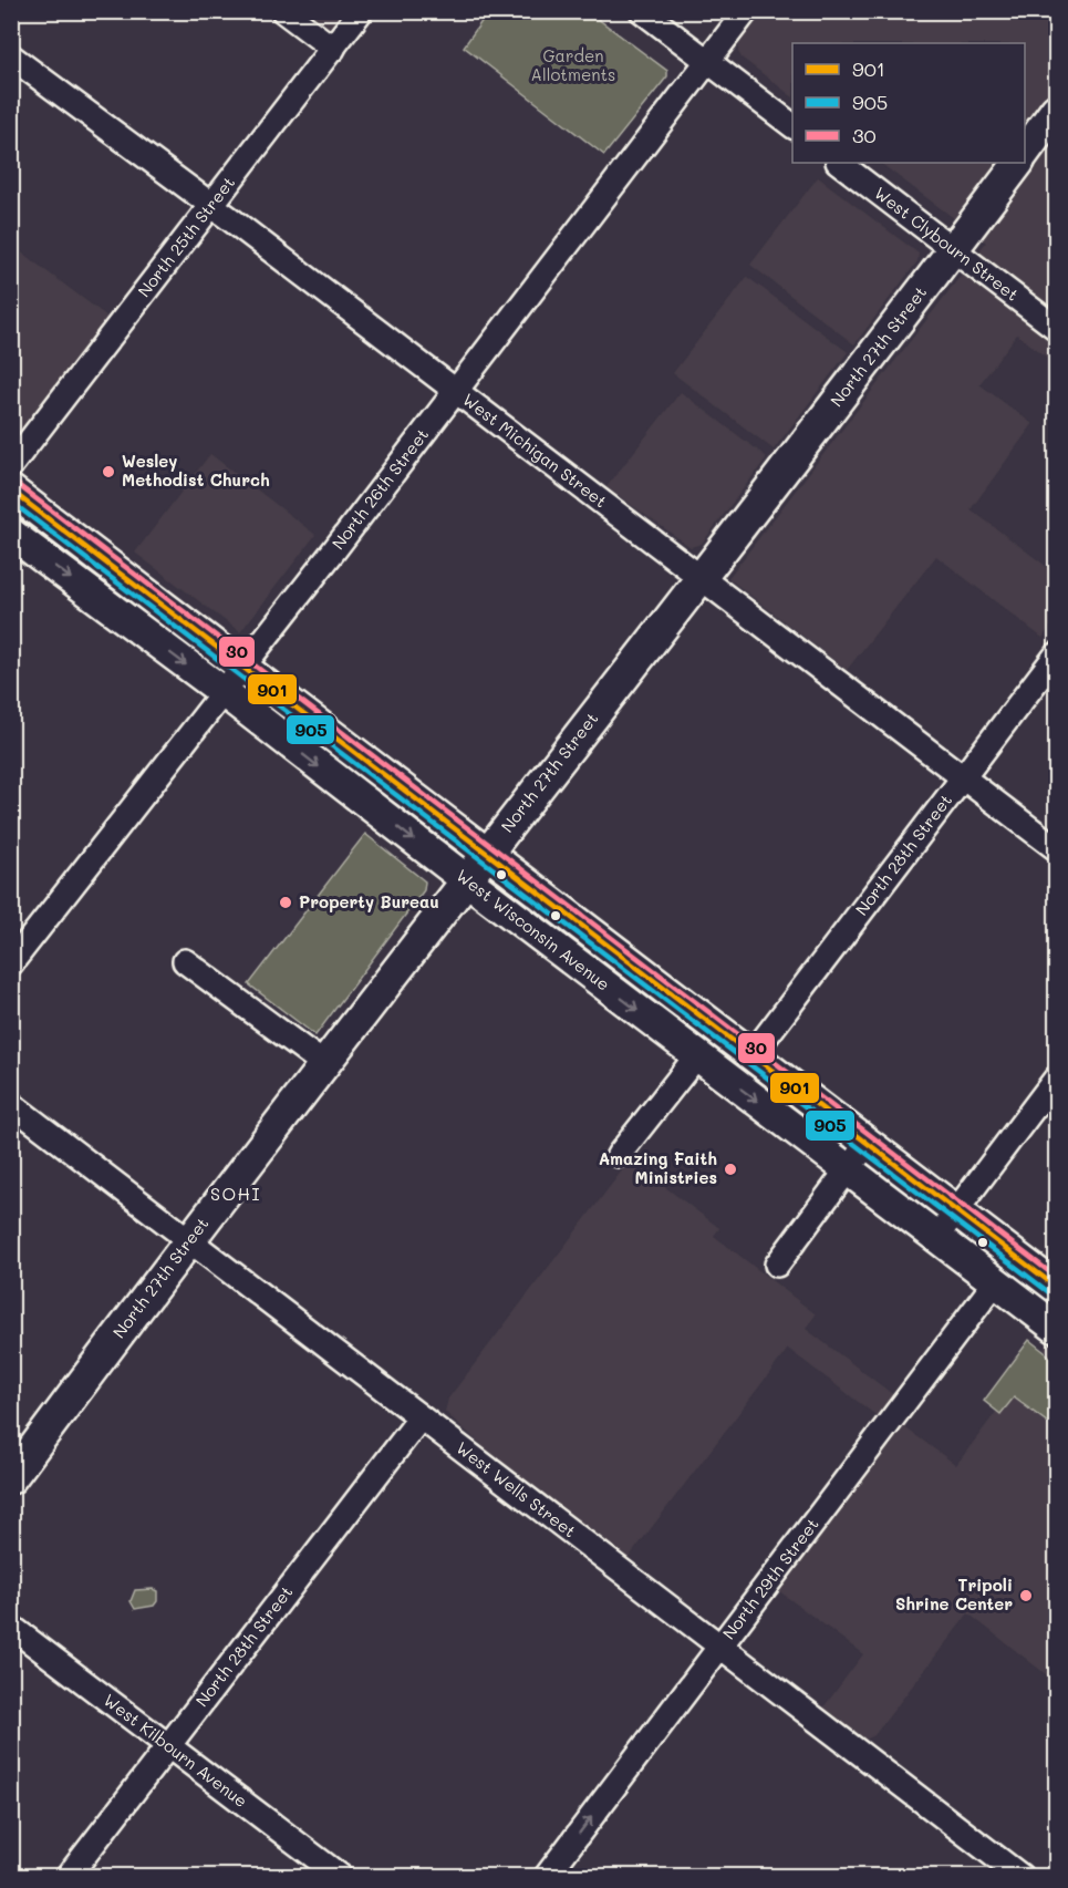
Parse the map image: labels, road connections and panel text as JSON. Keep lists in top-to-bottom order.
{
  "streets": {
    "main road": ["North 27th Street", "West Wisconsin Avenue"],
    "street": [
      "North 25th Street",
      "West Clybourn Street",
      "West Michigan Street",
      "North 26th Street",
      "North 28th Street",
      "West Wells Street",
      "North 29th Street",
      "West Kilbourn Avenue"
    ]
  },
  "crossings": [
    ["North 25th Street", "West Michigan Street"],
    ["West Clybourn Street", "North 27th Street"],
    ["North 27th Street", "West Michigan Street"],
    ["North 27th Street", "West Wisconsin Avenue"],
    ["North 27th Street", "West Wells Street"],
    ["West Michigan Street", "North 26th Street"],
    ["West Michigan Street", "North 28th Street"],
    ["North 26th Street", "West Wisconsin Avenue"],
    ["North 28th Street", "West Wisconsin Avenue"],
    ["North 28th Street", "West Wells Street"],
    ["North 28th Street", "West Kilbourn Avenue"],
    ["West Wisconsin Avenue", "North 29th Street"],
    ["West Wells Street", "North 29th Street"]
  ],
  "one_way": ["North 29th Street"],
  "districts": ["SOHI"],
  "parks": ["Garden Allotments"],
  "places": [
    "Wesley Methodist Church",
    "Property Bureau",
    "Amazing Faith Ministries",
    "Tripoli Shrine Center"
  ],
  "lines": ["transit line 30", "transit line 901", "transit line 905"],
  "legend": ["901", "905", "30"]
}
